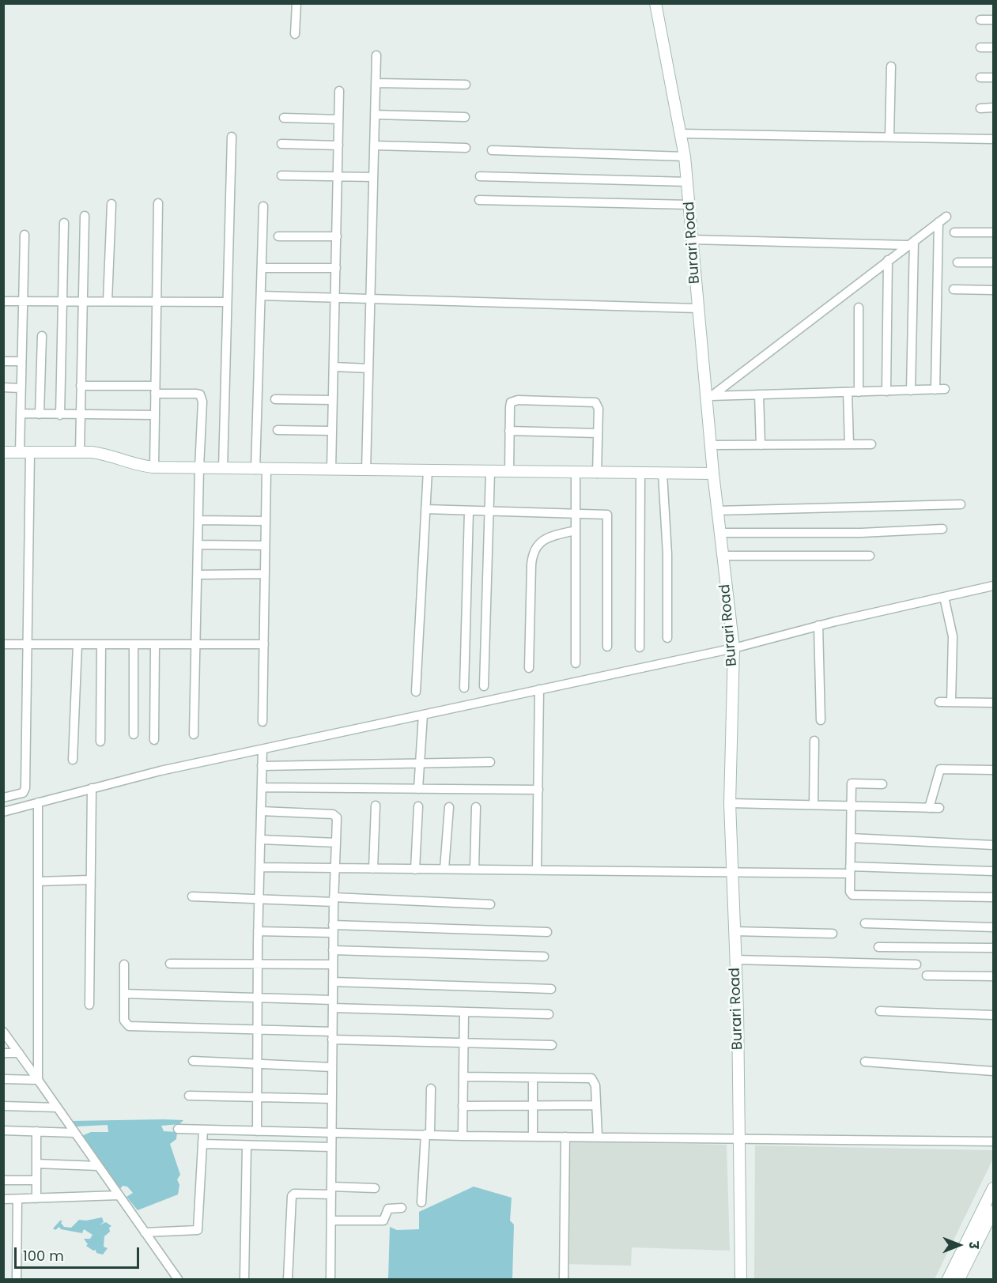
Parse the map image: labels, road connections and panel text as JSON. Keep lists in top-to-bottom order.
{
  "streets": {
    "main road": ["Burari Road"]
  },
  "scale_bar": "100 m",
  "north": "right"
}
